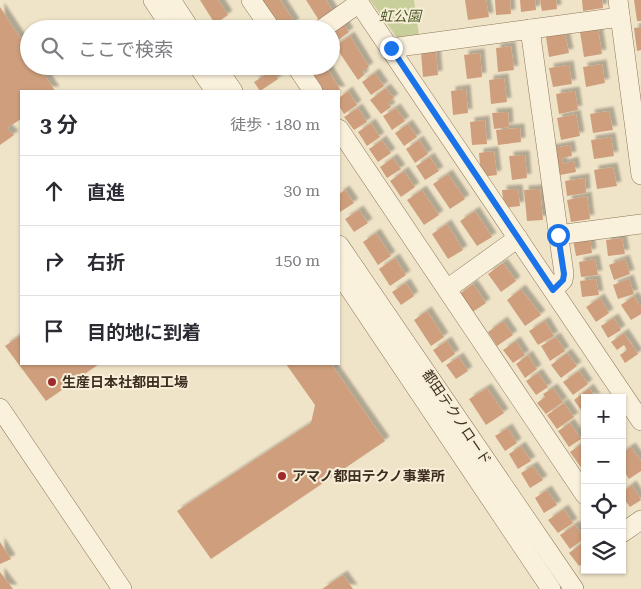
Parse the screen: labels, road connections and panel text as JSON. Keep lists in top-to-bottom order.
{
  "streets": {
    "street": ["都田テクノロード"]
  },
  "parks": ["虹公園"],
  "places": ["生産日本社都田工場", "アマノ都田テクノ事業所"],
  "page": {
    "search": "ここで検索",
    "heading": ["3 分", "徒歩 · 180 m"],
    "list": [
      ["直進", "30 m"],
      ["右折", "150 m"],
      "目的地に到着"
    ],
    "map_buttons": ["+", "−"]
  }
}
